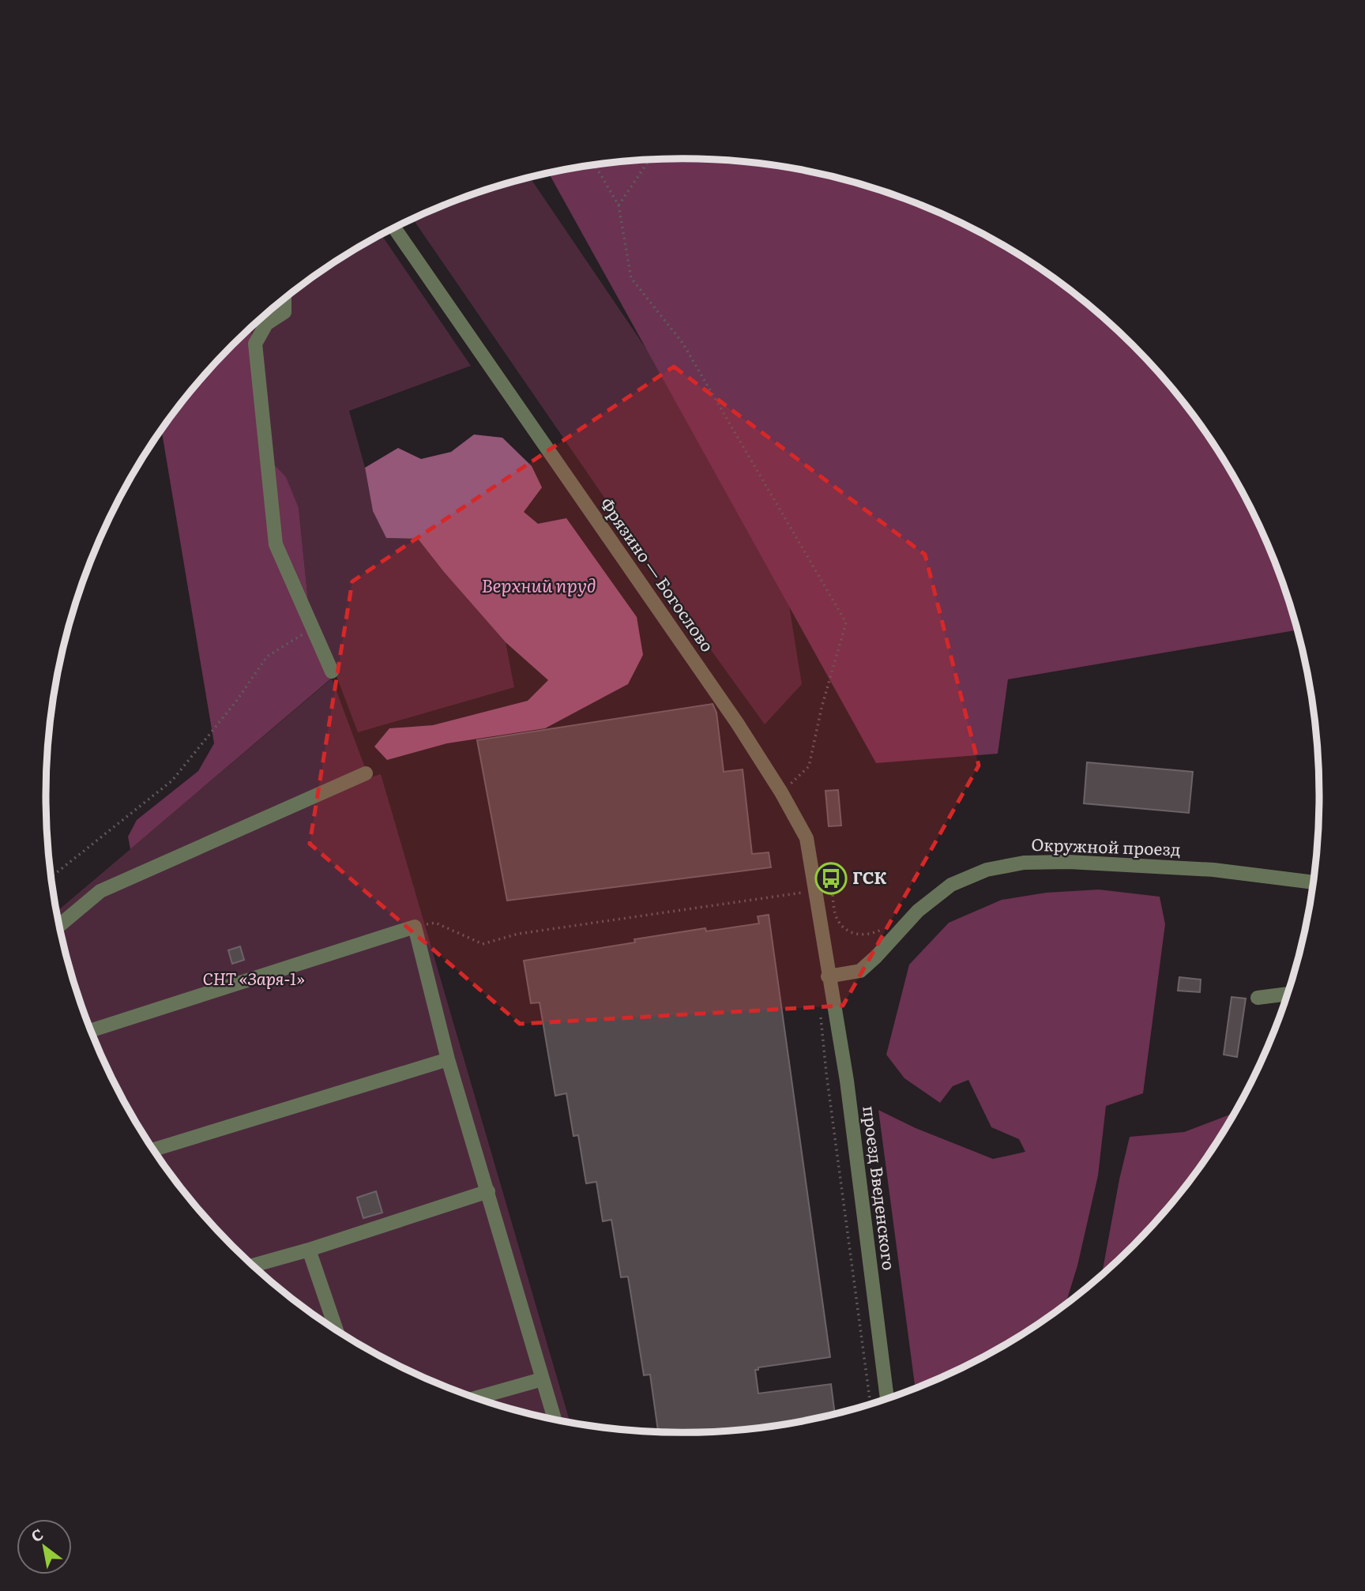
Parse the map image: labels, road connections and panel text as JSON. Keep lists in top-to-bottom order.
{
  "streets": {
    "street": ["Фрязино — Богослово", "Окружной проезд", "проезд Введенского"]
  },
  "crossings": [
    ["Фрязино — Богослово", "Окружной проезд"],
    ["Фрязино — Богослово", "проезд Введенского"],
    ["Окружной проезд", "проезд Введенского"]
  ],
  "water": ["Верхний пруд"],
  "parks": ["СНТ «Заря-1»"],
  "places": {
    "bus stop": ["ГСК"]
  },
  "north": "top left"
}
